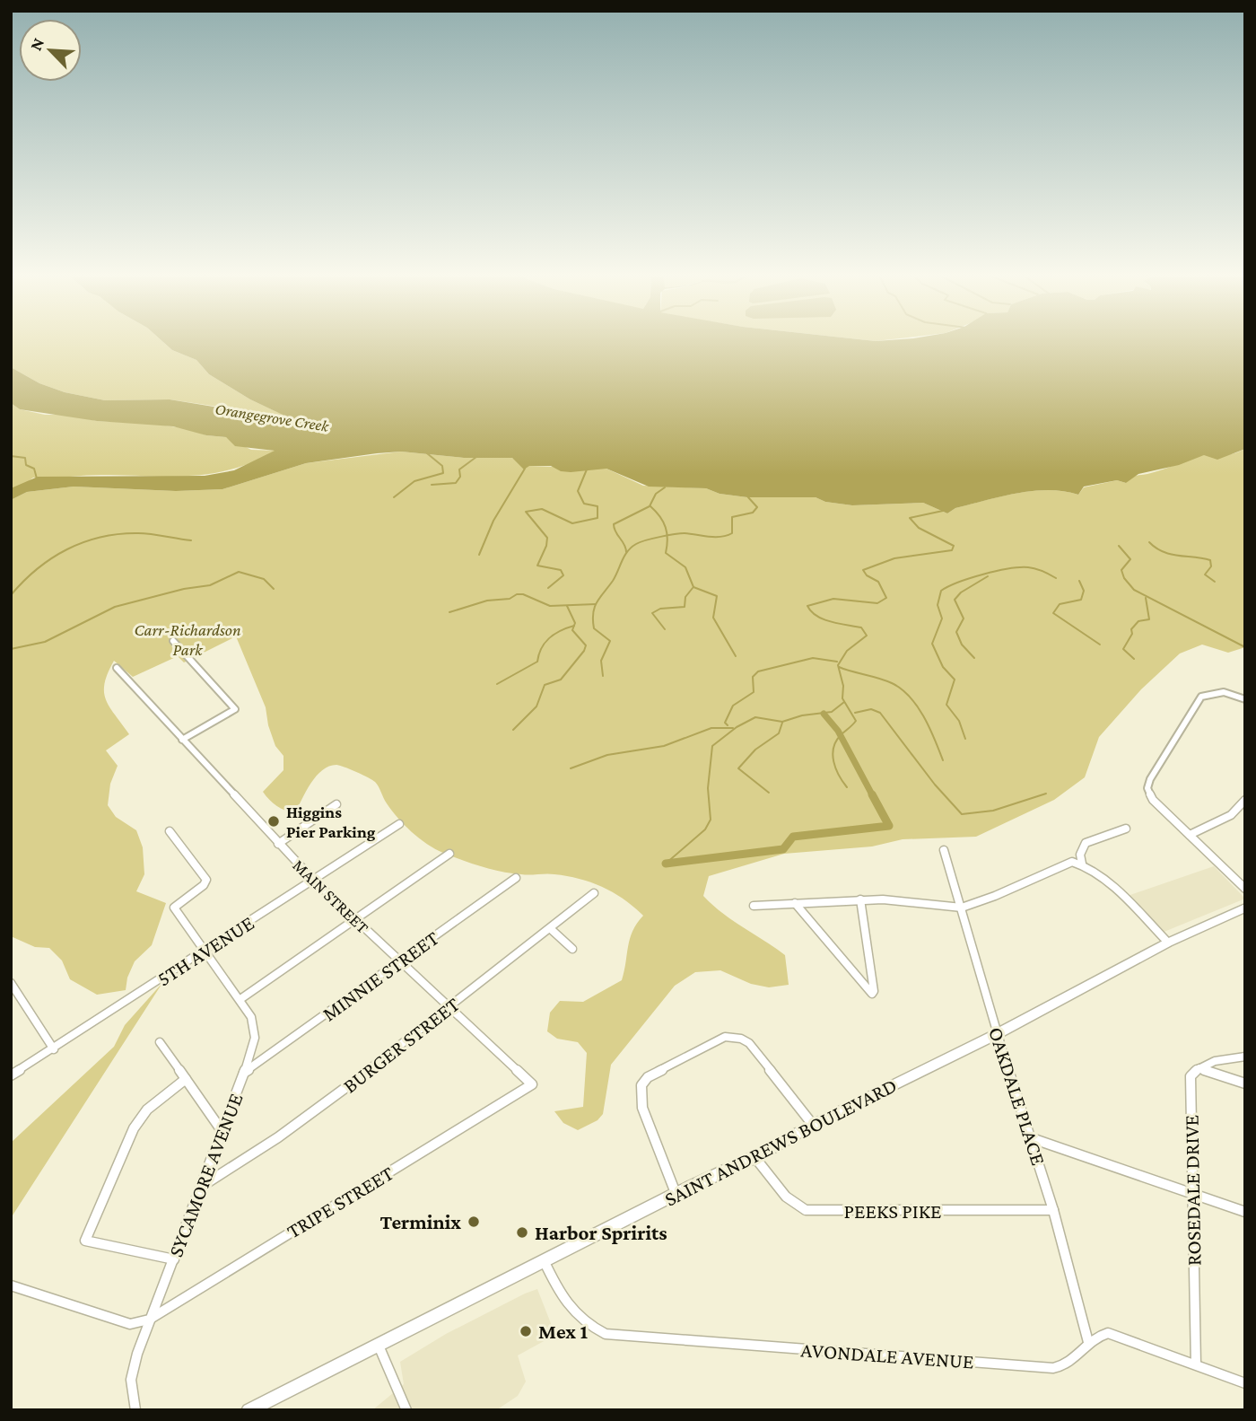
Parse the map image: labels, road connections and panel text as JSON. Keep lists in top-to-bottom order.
{
  "streets": {
    "main road": ["SAINT ANDREWS BOULEVARD"],
    "street": [
      "MAIN STREET",
      "5TH AVENUE",
      "MINNIE STREET",
      "BURGER STREET",
      "OAKDALE PLACE",
      "SYCAMORE AVENUE",
      "ROSEDALE DRIVE",
      "TRIPE STREET",
      "PEEKS PIKE",
      "AVONDALE AVENUE"
    ]
  },
  "crossings": [
    ["MAIN STREET", "5TH AVENUE"],
    ["MAIN STREET", "MINNIE STREET"],
    ["MAIN STREET", "BURGER STREET"],
    ["MAIN STREET", "TRIPE STREET"],
    ["5TH AVENUE", "SYCAMORE AVENUE"],
    ["MINNIE STREET", "SYCAMORE AVENUE"],
    ["BURGER STREET", "SYCAMORE AVENUE"],
    ["OAKDALE PLACE", "SAINT ANDREWS BOULEVARD"],
    ["OAKDALE PLACE", "PEEKS PIKE"],
    ["OAKDALE PLACE", "AVONDALE AVENUE"],
    ["SAINT ANDREWS BOULEVARD", "PEEKS PIKE"],
    ["SAINT ANDREWS BOULEVARD", "AVONDALE AVENUE"],
    ["SYCAMORE AVENUE", "TRIPE STREET"]
  ],
  "water": ["Orangegrove Creek"],
  "parks": ["Carr-Richardson Park"],
  "places": [
    "Higgins Pier Parking",
    "Terminix",
    "Harbor Spririts",
    "Mex 1"
  ],
  "north": "top left"
}
